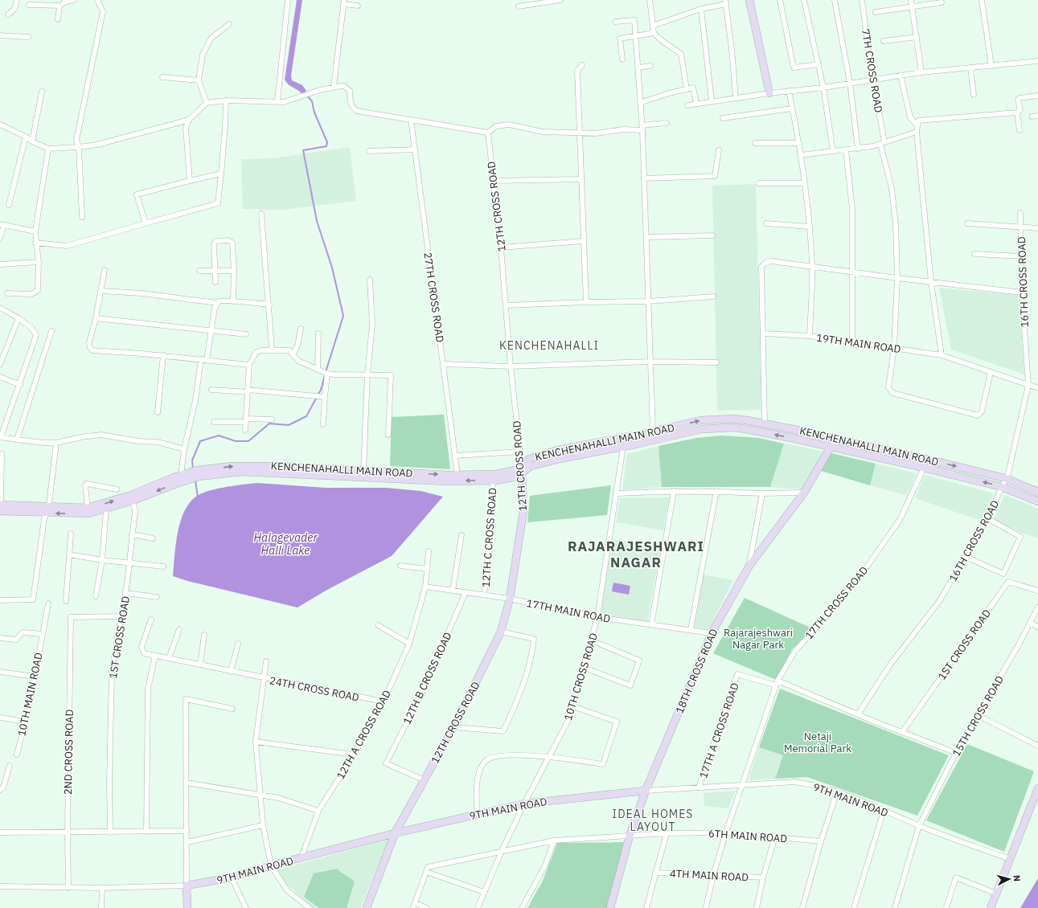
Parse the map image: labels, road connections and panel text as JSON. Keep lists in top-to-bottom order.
{
  "streets": {
    "main road": [
      "12TH CROSS ROAD",
      "KENCHENAHALLI MAIN ROAD",
      "18TH CROSS ROAD",
      "9TH MAIN ROAD"
    ],
    "street": [
      "7TH CROSS ROAD",
      "16TH CROSS ROAD",
      "27TH CROSS ROAD",
      "19TH MAIN ROAD",
      "12TH C CROSS ROAD",
      "17TH CROSS ROAD",
      "17TH MAIN ROAD",
      "1ST CROSS ROAD",
      "10TH CROSS ROAD",
      "12TH B CROSS ROAD",
      "24TH CROSS ROAD",
      "10TH MAIN ROAD",
      "15TH CROSS ROAD",
      "17TH A CROSS ROAD",
      "12TH A CROSS ROAD",
      "2ND CROSS ROAD",
      "6TH MAIN ROAD",
      "4TH MAIN ROAD"
    ]
  },
  "crossings": [
    ["7TH CROSS ROAD", "19TH MAIN ROAD"],
    ["12TH CROSS ROAD", "KENCHENAHALLI MAIN ROAD"],
    ["12TH CROSS ROAD", "17TH MAIN ROAD"],
    ["12TH CROSS ROAD", "12TH B CROSS ROAD"],
    ["12TH CROSS ROAD", "9TH MAIN ROAD"],
    ["16TH CROSS ROAD", "19TH MAIN ROAD"],
    ["16TH CROSS ROAD", "KENCHENAHALLI MAIN ROAD"],
    ["27TH CROSS ROAD", "KENCHENAHALLI MAIN ROAD"],
    ["KENCHENAHALLI MAIN ROAD", "12TH C CROSS ROAD"],
    ["KENCHENAHALLI MAIN ROAD", "17TH CROSS ROAD"],
    ["KENCHENAHALLI MAIN ROAD", "1ST CROSS ROAD"],
    ["KENCHENAHALLI MAIN ROAD", "18TH CROSS ROAD"],
    ["KENCHENAHALLI MAIN ROAD", "10TH CROSS ROAD"],
    ["12TH C CROSS ROAD", "17TH MAIN ROAD"],
    ["17TH CROSS ROAD", "17TH A CROSS ROAD"],
    ["17TH CROSS ROAD", "9TH MAIN ROAD"],
    ["17TH CROSS ROAD", "6TH MAIN ROAD"],
    ["17TH CROSS ROAD", "4TH MAIN ROAD"],
    ["17TH MAIN ROAD", "18TH CROSS ROAD"],
    ["17TH MAIN ROAD", "10TH CROSS ROAD"],
    ["17TH MAIN ROAD", "12TH B CROSS ROAD"],
    ["17TH MAIN ROAD", "12TH A CROSS ROAD"],
    ["1ST CROSS ROAD", "2ND CROSS ROAD"],
    ["18TH CROSS ROAD", "9TH MAIN ROAD"],
    ["18TH CROSS ROAD", "6TH MAIN ROAD"],
    ["10TH CROSS ROAD", "9TH MAIN ROAD"],
    ["10TH CROSS ROAD", "6TH MAIN ROAD"],
    ["24TH CROSS ROAD", "12TH A CROSS ROAD"],
    ["15TH CROSS ROAD", "9TH MAIN ROAD"],
    ["17TH A CROSS ROAD", "9TH MAIN ROAD"],
    ["12TH A CROSS ROAD", "9TH MAIN ROAD"],
    ["2ND CROSS ROAD", "9TH MAIN ROAD"]
  ],
  "districts": ["KENCHENAHALLI", "RAJARAJESHWARI NAGAR", "IDEAL HOMES LAYOUT"],
  "water": ["Halagevader Halli Lake"],
  "parks": ["Rajarajeshwari Nagar Park", "Netaji Memorial Park"],
  "north": "right"
}
